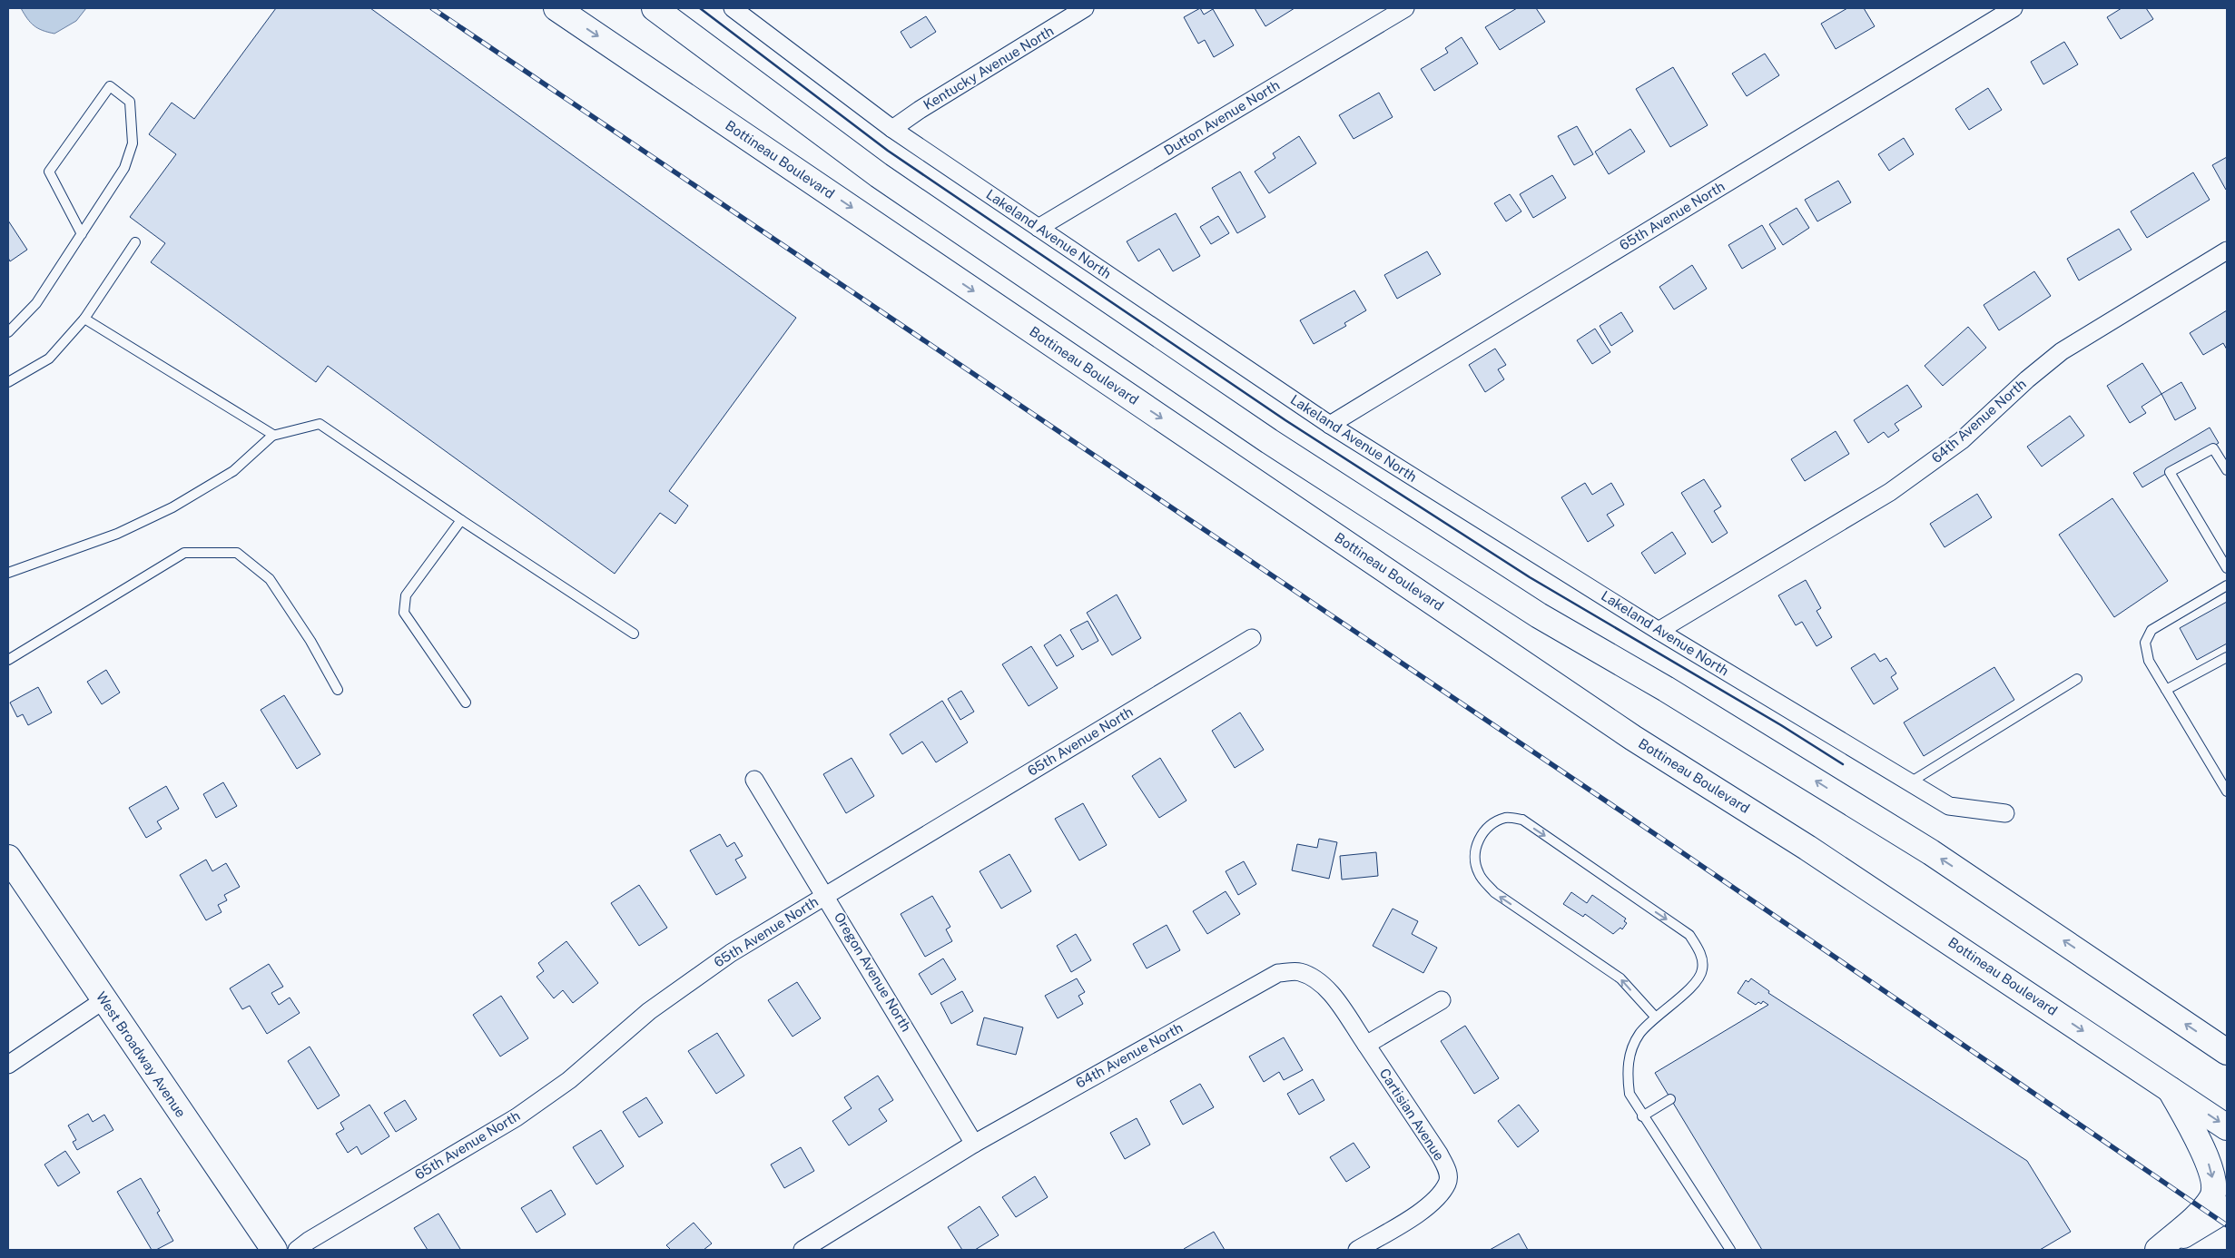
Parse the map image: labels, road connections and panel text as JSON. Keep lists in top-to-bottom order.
{
  "streets": {
    "main road": ["Bottineau Boulevard", "West Broadway Avenue"],
    "street": [
      "Kentucky Avenue North",
      "Dutton Avenue North",
      "65th Avenue North",
      "Lakeland Avenue North",
      "64th Avenue North",
      "Oregon Avenue North",
      "Cartisian Avenue"
    ]
  },
  "crossings": [
    ["Kentucky Avenue North", "Lakeland Avenue North"],
    ["Dutton Avenue North", "Lakeland Avenue North"],
    ["65th Avenue North", "Lakeland Avenue North"],
    ["65th Avenue North", "Oregon Avenue North"],
    ["Lakeland Avenue North", "64th Avenue North"],
    ["64th Avenue North", "Oregon Avenue North"],
    ["64th Avenue North", "Cartisian Avenue"]
  ]
}
